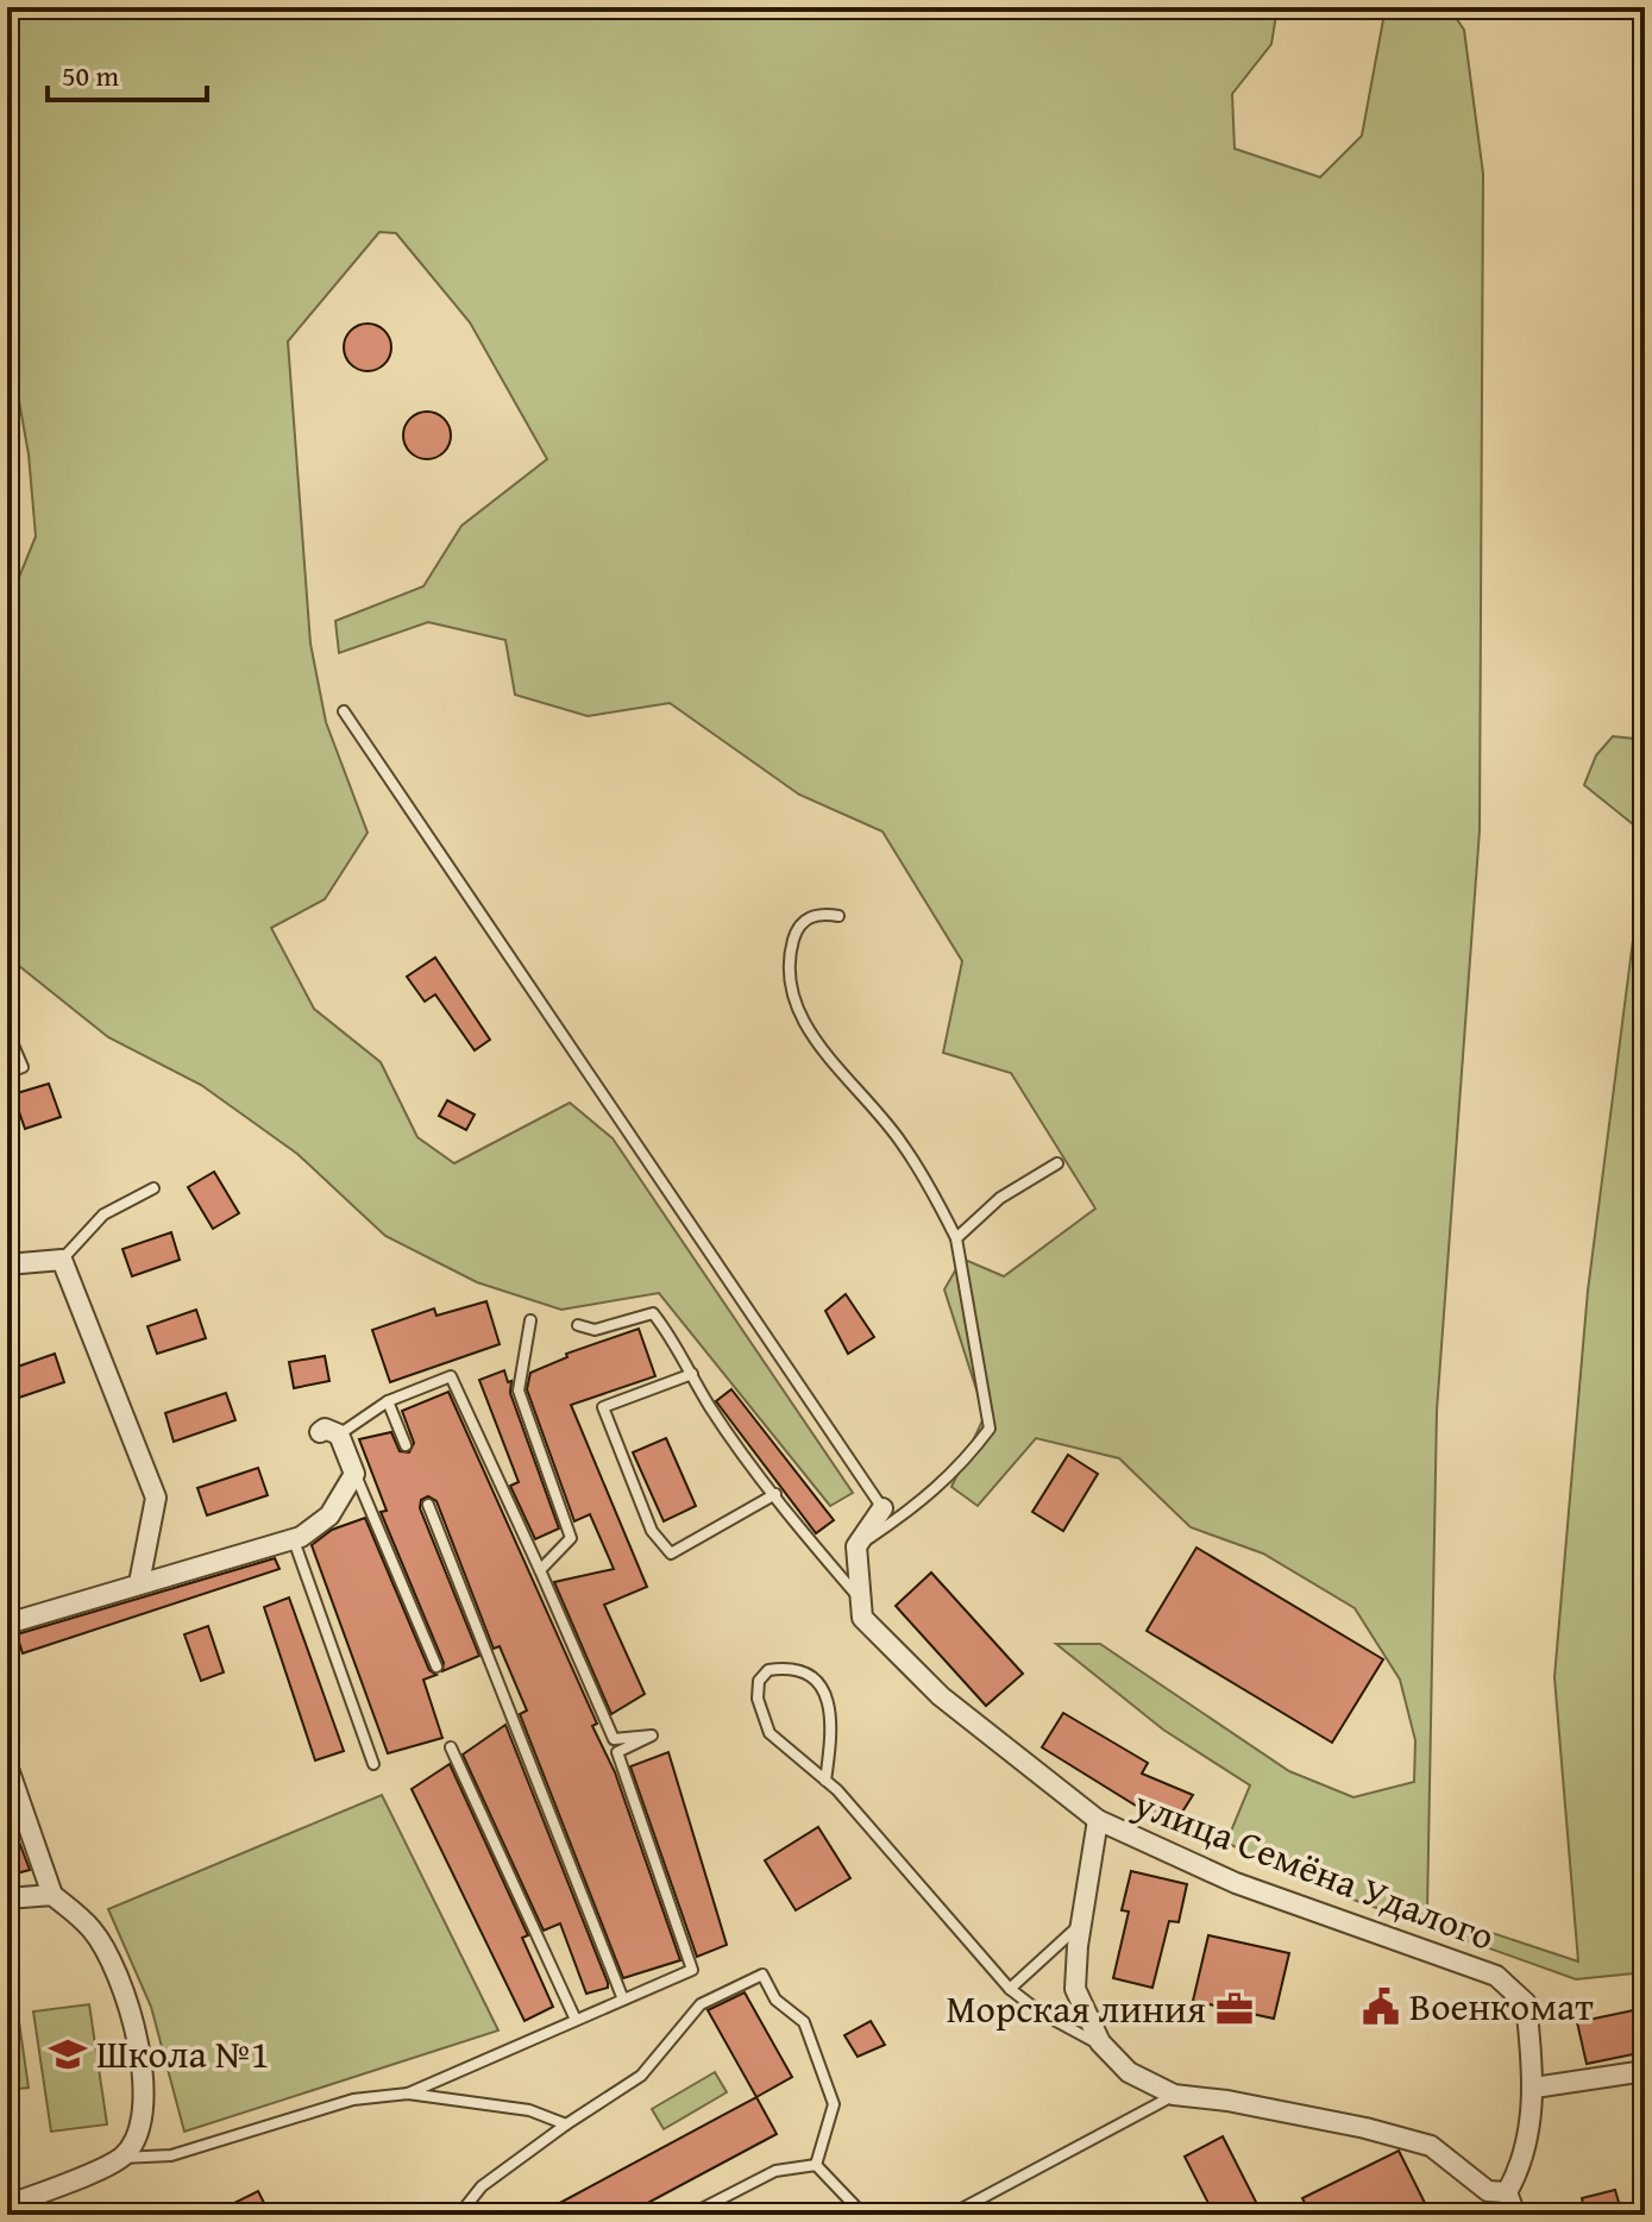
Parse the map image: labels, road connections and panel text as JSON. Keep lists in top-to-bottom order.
{
  "streets": {
    "street": ["улица Семёна Удалого"]
  },
  "places": {
    "public building": ["Военкомат"],
    "office": ["Морская линия"],
    "school or university": ["Школа №1"]
  },
  "scale_bar": "50 m"
}
